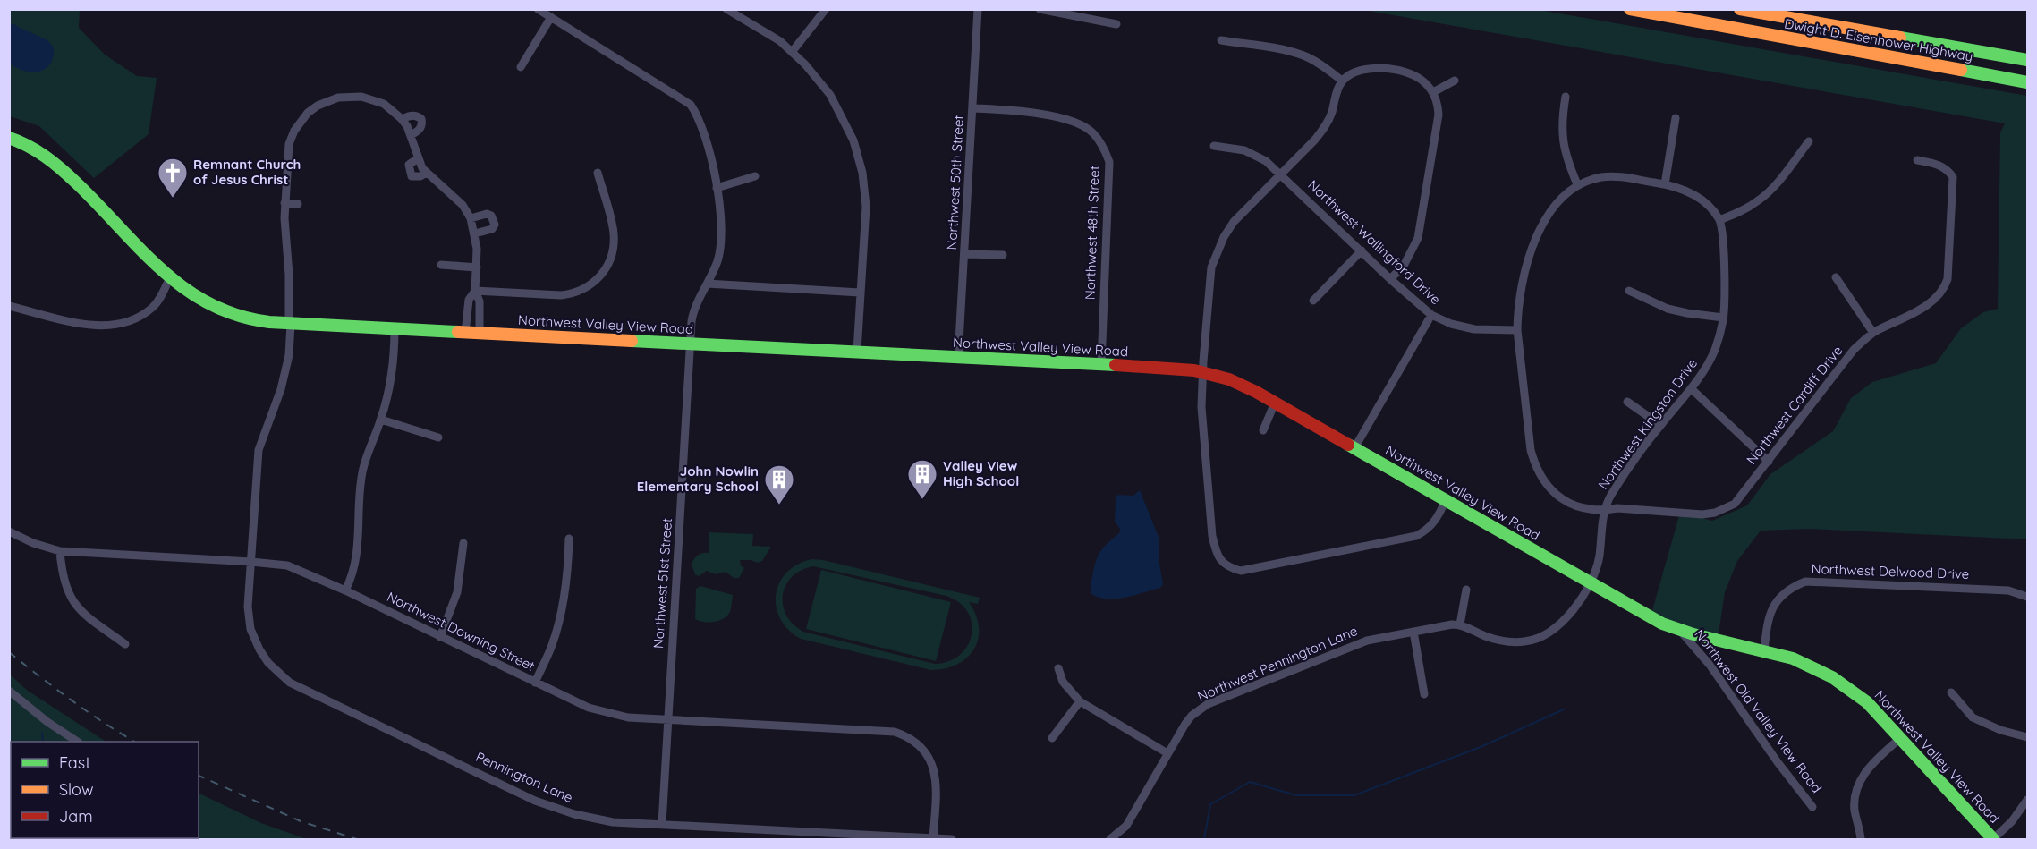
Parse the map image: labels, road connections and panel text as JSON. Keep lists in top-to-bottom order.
{
  "streets": {
    "main road": ["Dwight D. Eisenhower Highway", "Northwest Valley View Road"],
    "street": [
      "Northwest 50th Street",
      "Northwest 48th Street",
      "Northwest Wallingford Drive",
      "Northwest Cardiff Drive",
      "Northwest Kingston Drive",
      "Northwest Delwood Drive",
      "Northwest 51st Street",
      "Northwest Downing Street",
      "Northwest Pennington Lane",
      "Northwest Old Valley View Road",
      "Pennington Lane"
    ]
  },
  "crossings": [
    ["Northwest 50th Street", "Northwest 48th Street"],
    ["Northwest 50th Street", "Northwest Valley View Road"],
    ["Northwest 48th Street", "Northwest Valley View Road"],
    ["Northwest Wallingford Drive", "Northwest Cardiff Drive"],
    ["Northwest Valley View Road", "Northwest Kingston Drive"],
    ["Northwest Valley View Road", "Northwest Delwood Drive"],
    ["Northwest Valley View Road", "Northwest 51st Street"],
    ["Northwest Valley View Road", "Northwest Old Valley View Road"],
    ["Northwest Valley View Road", "Pennington Lane"],
    ["Northwest Cardiff Drive", "Northwest Kingston Drive"],
    ["Northwest 51st Street", "Northwest Downing Street"],
    ["Northwest 51st Street", "Pennington Lane"],
    ["Northwest Downing Street", "Pennington Lane"]
  ],
  "places": {
    "church": ["Remnant Church of Jesus Christ"],
    "building": ["Valley View High School", "John Nowlin Elementary School"]
  },
  "legend": ["Fast", "Slow", "Jam"]
}
